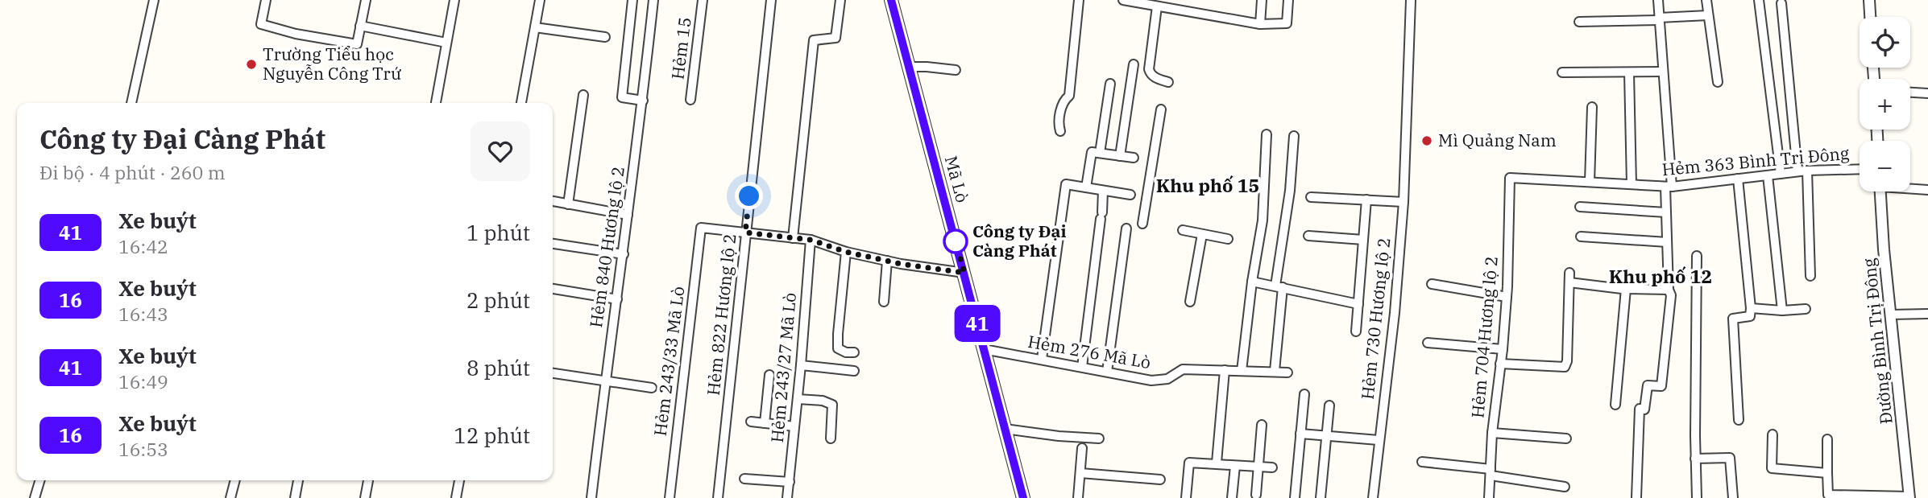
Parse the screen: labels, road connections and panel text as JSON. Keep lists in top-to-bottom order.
{
  "streets": {
    "main road": ["Mã Lò"],
    "street": [
      "Hẻm 15",
      "Hẻm 363 Bình Trị Đông",
      "Hẻm 840 Hương lộ 2",
      "Hẻm 822 Hương lộ 2",
      "Hẻm 730 Hương lộ 2",
      "Hẻm 704 Hương lộ 2",
      "Đường Bình Trị Đông",
      "Hẻm 276 Mã Lò",
      "Hẻm 243/33 Mã Lò",
      "Hẻm 243/27 Mã Lò"
    ]
  },
  "crossings": [
    ["Hẻm 363 Bình Trị Đông", "Hẻm 704 Hương lộ 2"],
    ["Mã Lò", "Hẻm 276 Mã Lò"],
    ["Hẻm 822 Hương lộ 2", "Hẻm 243/33 Mã Lò"]
  ],
  "districts": ["Khu phố 15", "Khu phố 12"],
  "places": ["Trường Tiểu học Nguyễn Công Trứ", "Mì Quảng Nam", "Công ty Đại Càng Phát"],
  "lines": ["bus line 41"],
  "page": {
    "on_map": "41",
    "map_buttons": ["+", "−"],
    "heading": ["Công ty Đại Càng Phát", "Đi bộ · 4 phút · 260 m"],
    "list": [
      {
        "mark": "41",
        "name": "Xe buýt",
        "note": "16:42",
        "value": "1 phút"
      },
      {
        "mark": "16",
        "name": "Xe buýt",
        "note": "16:43",
        "value": "2 phút"
      },
      {
        "mark": "41",
        "name": "Xe buýt",
        "note": "16:49",
        "value": "8 phút"
      },
      {
        "mark": "16",
        "name": "Xe buýt",
        "note": "16:53",
        "value": "12 phút"
      }
    ]
  }
}
